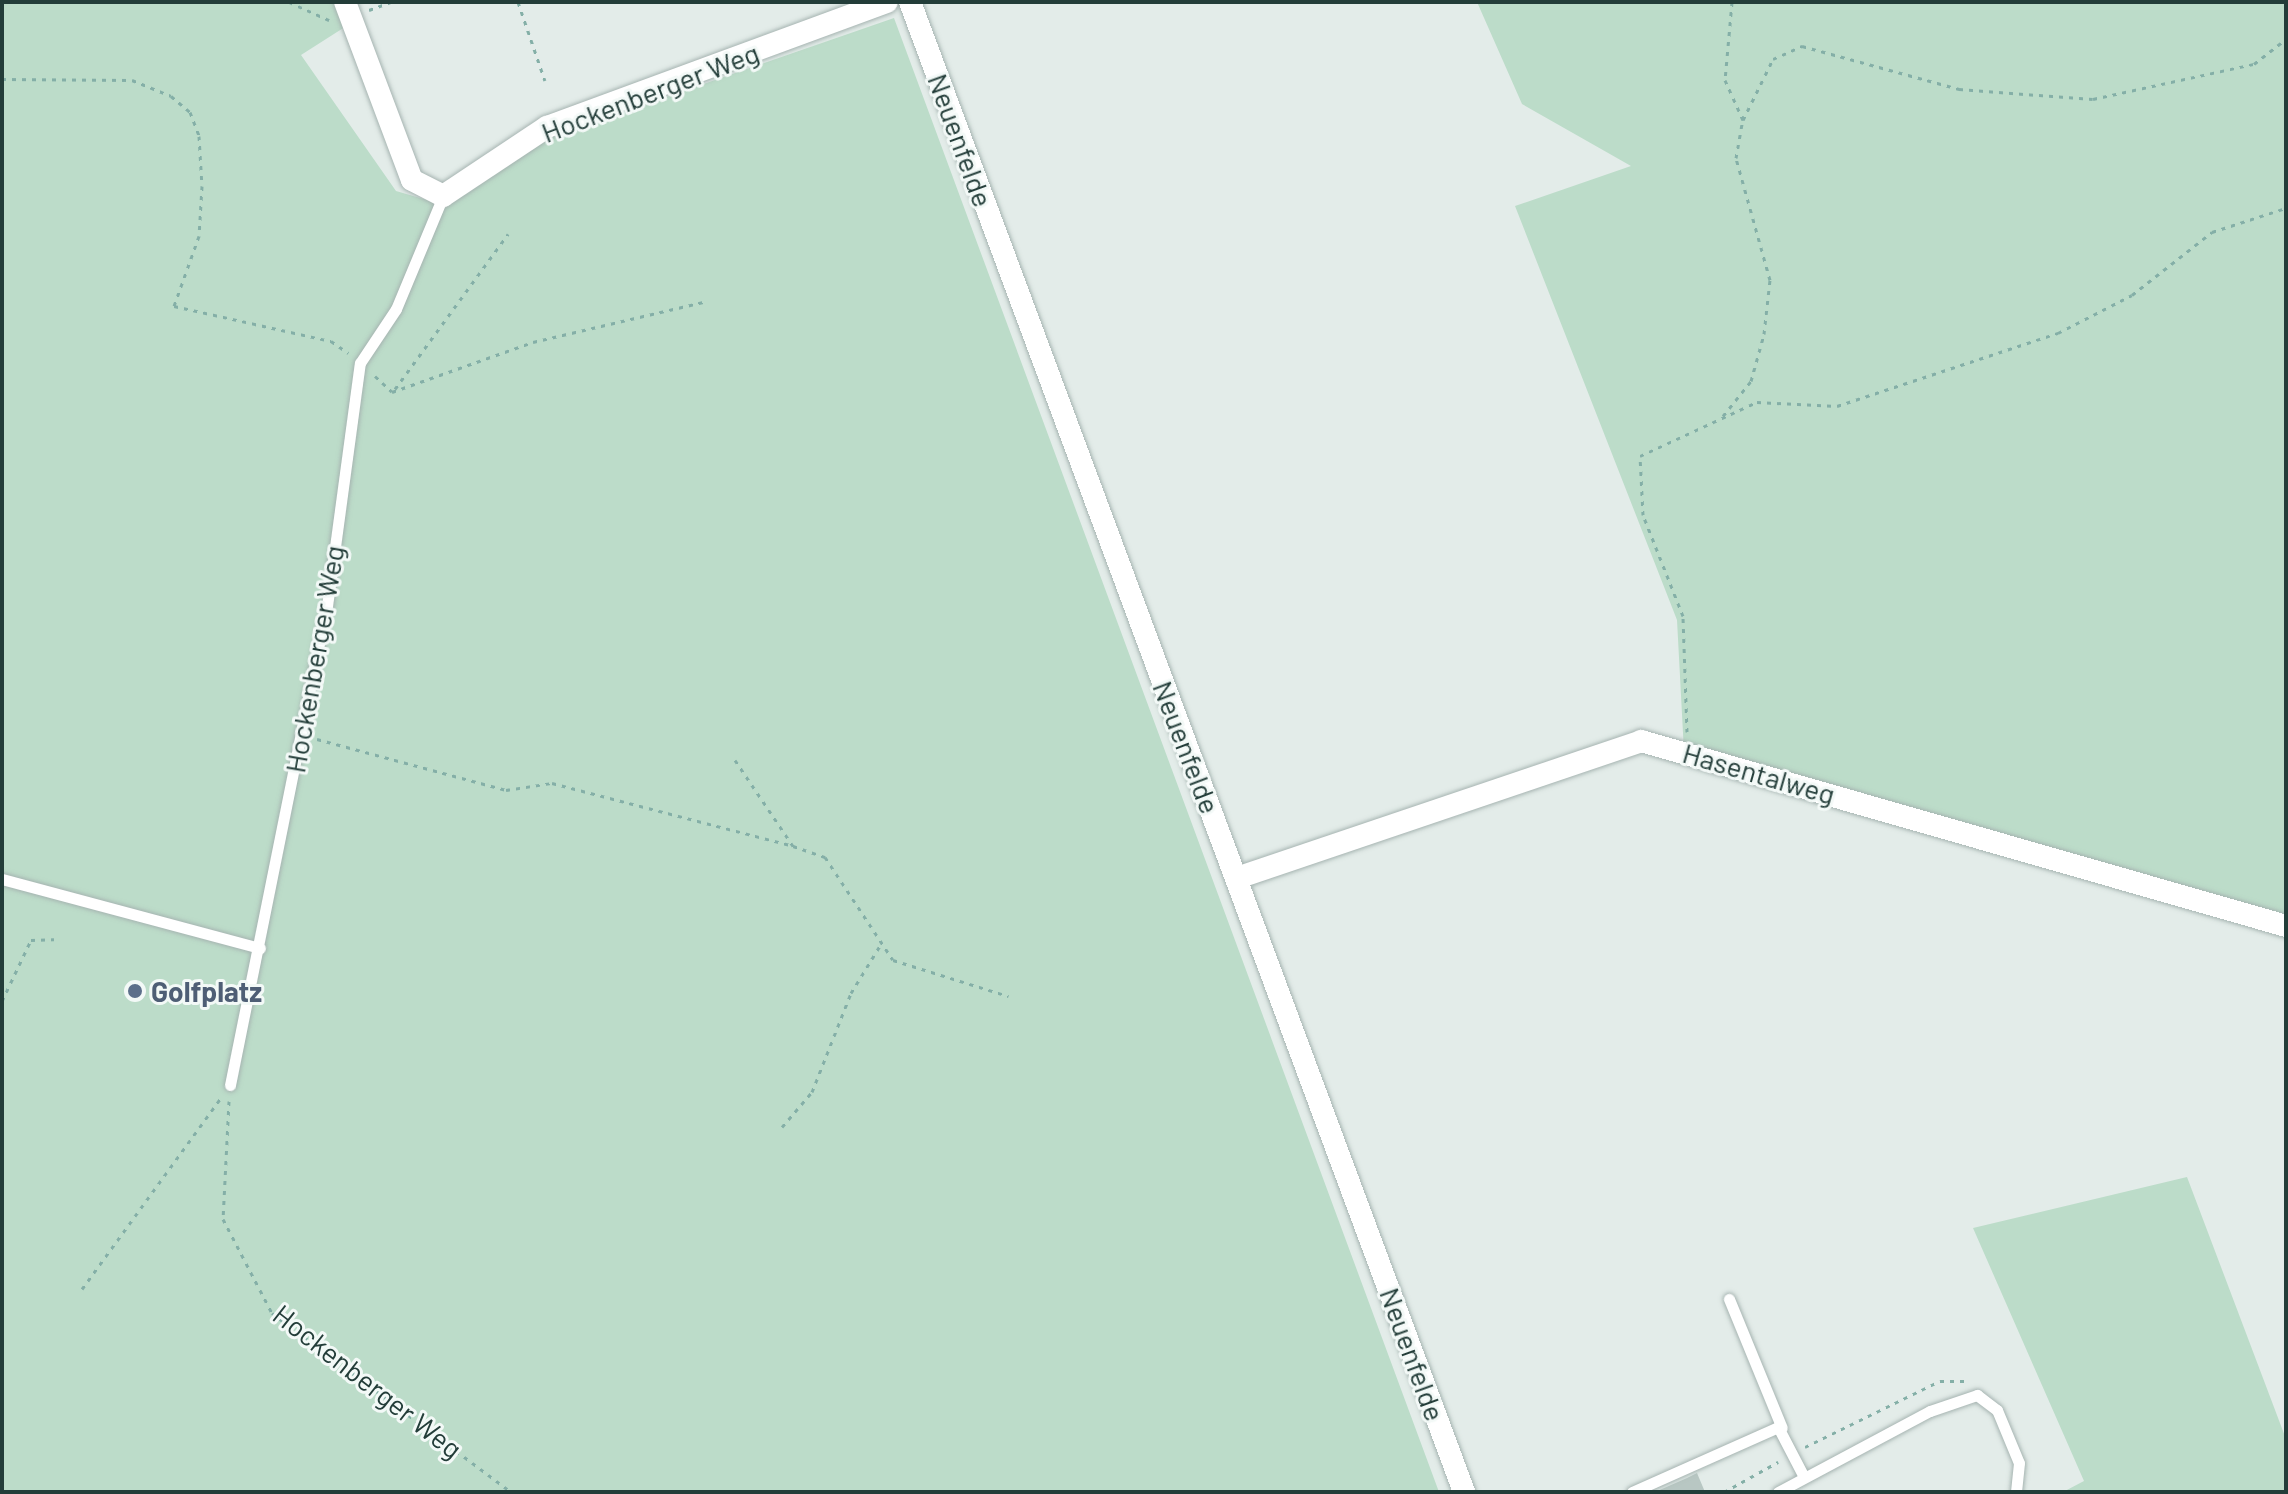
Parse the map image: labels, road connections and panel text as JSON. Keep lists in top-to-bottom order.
{
  "streets": {
    "street": ["Hockenberger Weg", "Neuenfelde", "Hasentalweg"]
  },
  "crossings": [
    ["Neuenfelde", "Hasentalweg"]
  ],
  "places": ["Golfplatz"]
}
